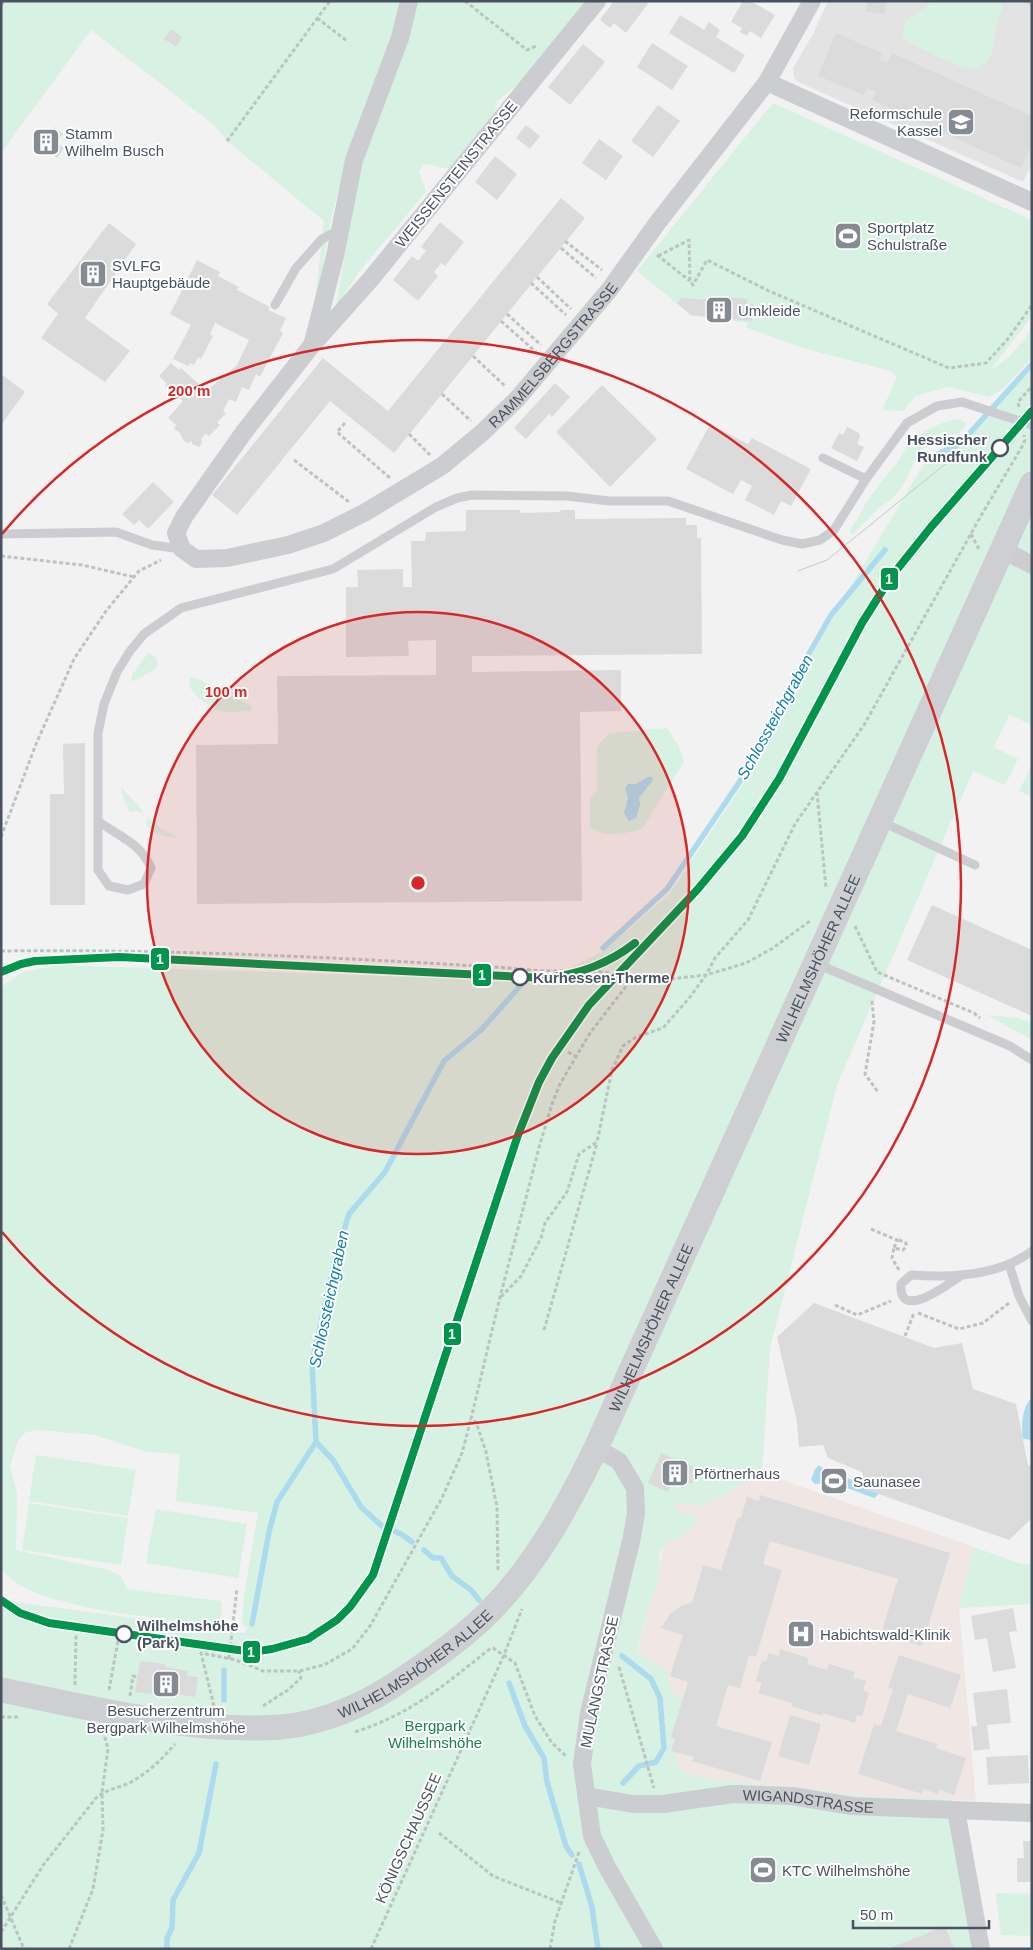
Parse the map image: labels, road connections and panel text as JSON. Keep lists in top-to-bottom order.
{
  "streets": {
    "main road": ["WILHELMSHÖHER ALLEE"],
    "street": [
      "WEISSENSTEINSTRASSE",
      "RAMMELSBERGSTRASSE",
      "MULANGSTRASSE",
      "WIGANDSTRASSE"
    ],
    "path": ["KÖNIGSCHAUSSEE"]
  },
  "crossings": [
    ["WEISSENSTEINSTRASSE", "RAMMELSBERGSTRASSE"],
    ["WILHELMSHÖHER ALLEE", "MULANGSTRASSE"],
    ["WILHELMSHÖHER ALLEE", "KÖNIGSCHAUSSEE"],
    ["MULANGSTRASSE", "WIGANDSTRASSE"]
  ],
  "water": ["Schlossteichgraben"],
  "parks": ["Bergpark Wilhelmshöhe"],
  "places": {
    "school or university": ["Reformschule Kassel"],
    "building": [
      "Stamm Wilhelm Busch",
      "SVLFG Hauptgebäude",
      "Umkleide",
      "Pförtnerhaus",
      "Besucherzentrum Bergpark Wilhelmshöhe"
    ],
    "sports": ["Sportplatz Schulstraße", "Saunasee", "KTC Wilhelmshöhe"],
    "other": ["Hessischer Rundfunk", "Kurhessen-Therme", "Wilhelmshöhe (Park)"],
    "hospital": ["Habichtswald-Klinik"]
  },
  "lines": ["transit line 1"],
  "scale_bar": "50 m",
  "rings": ["200 m", "100 m"]
}
